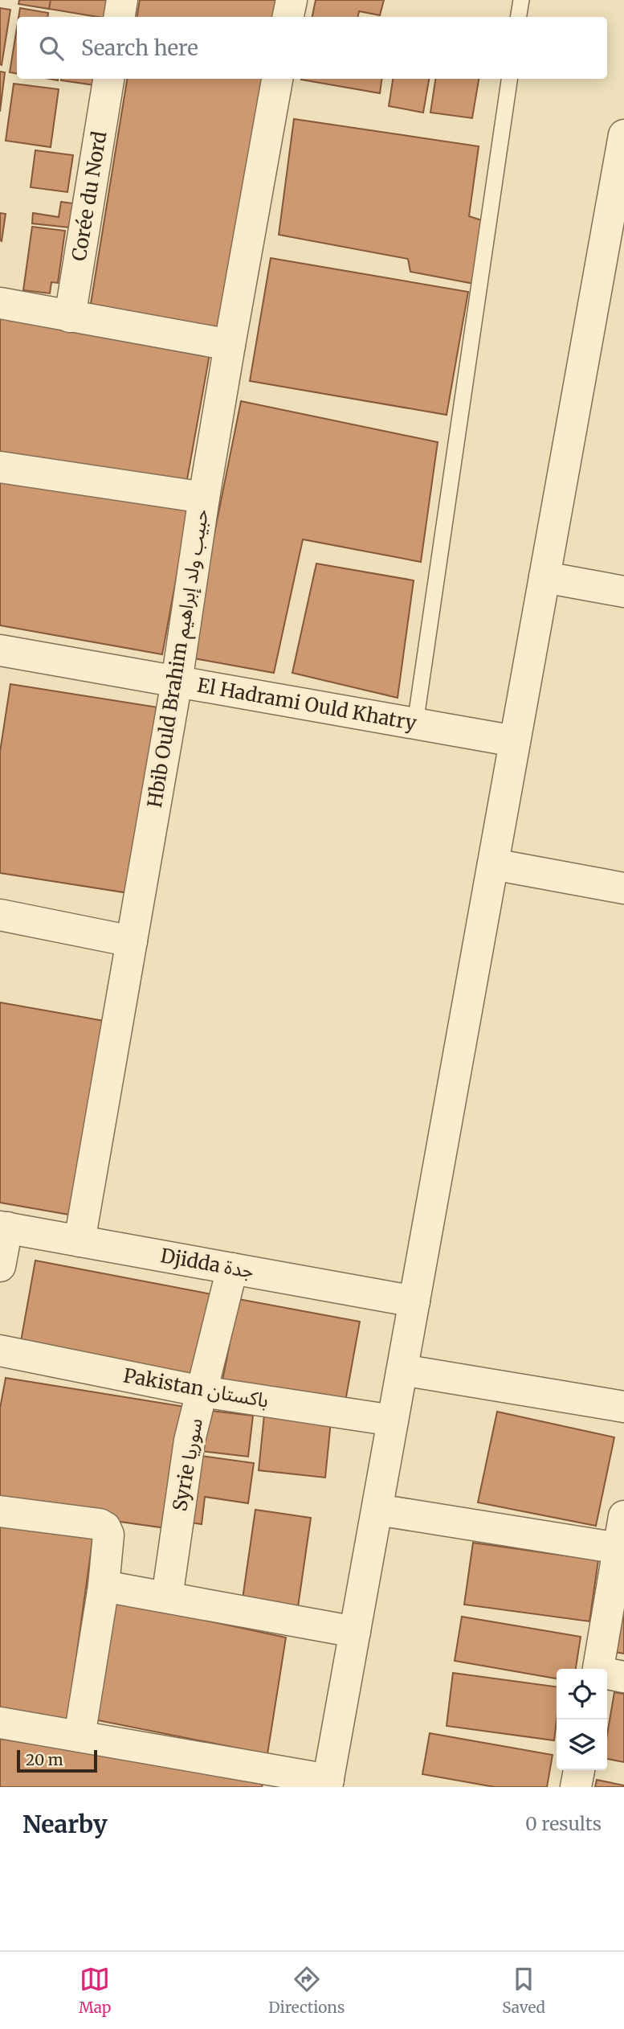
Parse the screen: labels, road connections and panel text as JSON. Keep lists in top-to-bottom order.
{
  "streets": {
    "street": [
      "Corée du Nord",
      "Hbib Ould Brahim حبيب ولد إبراهيم",
      "El Hadrami Ould Khatry",
      "Djidda جدة",
      "Pakistan باكستان",
      "Syrie سوريا"
    ]
  },
  "crossings": [
    ["Hbib Ould Brahim حبيب ولد إبراهيم", "El Hadrami Ould Khatry"],
    ["Hbib Ould Brahim حبيب ولد إبراهيم", "Djidda جدة"],
    ["Djidda جدة", "Syrie سوريا"],
    ["Pakistan باكستان", "Syrie سوريا"]
  ],
  "scale_bar": "20 m",
  "page": {
    "search": "Search here",
    "scale": "20 m",
    "heading": ["Nearby", "0 results"],
    "nav": ["Map", "Directions", "Saved"]
  }
}
